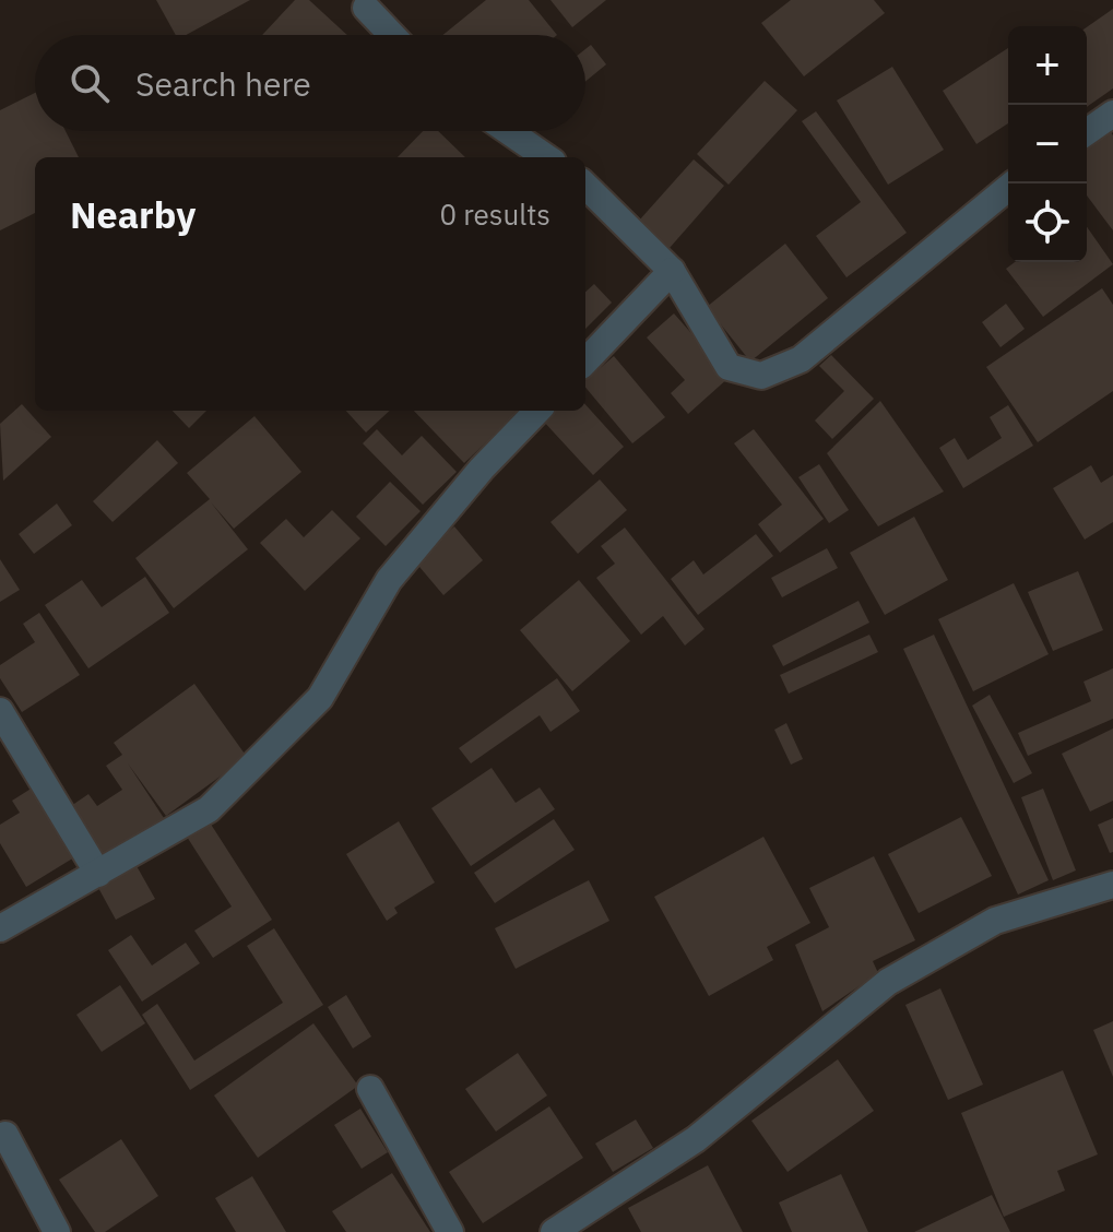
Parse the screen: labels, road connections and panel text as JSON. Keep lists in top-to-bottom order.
{
  "page": {
    "map_buttons": ["+", "−"],
    "search": "Search here",
    "heading": ["Nearby", "0 results"]
  }
}
